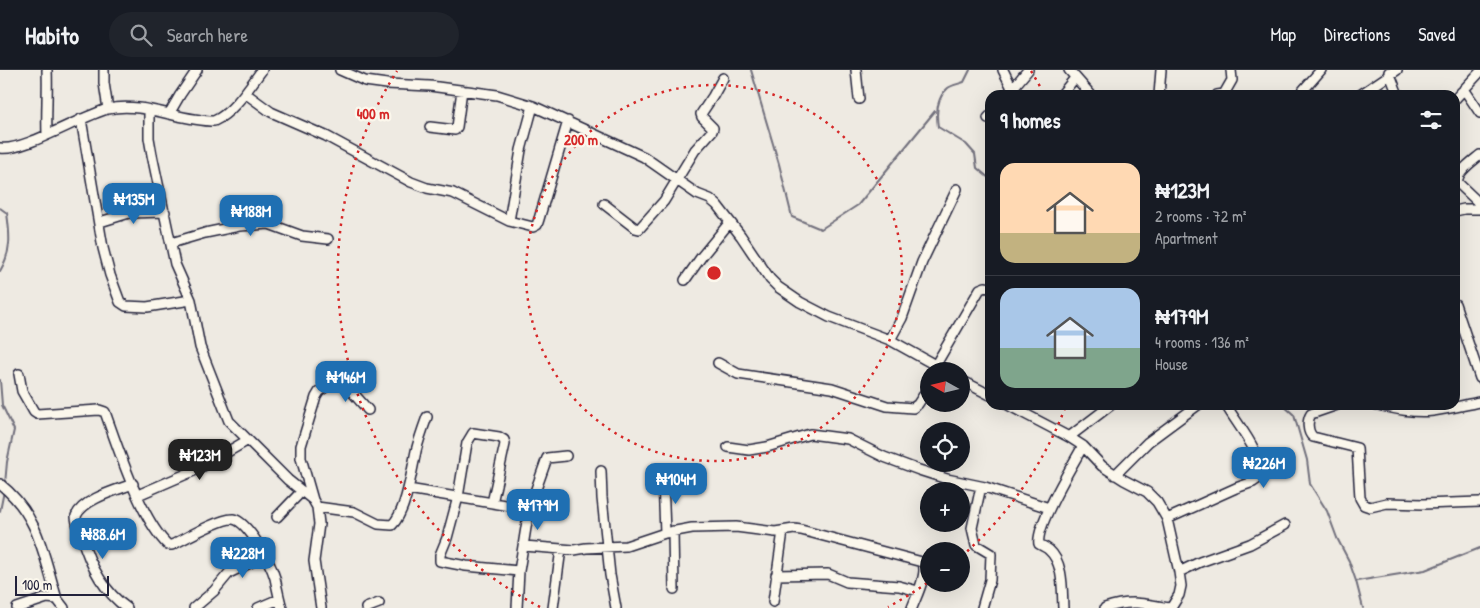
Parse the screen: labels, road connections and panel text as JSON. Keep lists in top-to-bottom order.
{
  "scale_bar": "100 m",
  "north": "left",
  "page": {
    "header": "Habito",
    "search": "Search here",
    "nav": ["Map", "Directions", "Saved"],
    "heading": "9 homes",
    "list": [
      {
        "name": "₦123M",
        "note": "2 rooms · 72 m² · Apartment"
      },
      {
        "name": "₦179M",
        "note": "4 rooms · 136 m² · House"
      }
    ],
    "price": [
      "₦135M",
      "₦188M",
      "₦146M",
      "₦123M",
      "₦226M",
      "₦104M",
      "₦179M",
      "₦88.6M",
      "₦228M"
    ],
    "map_buttons": ["+", "−"],
    "scale": "100 m"
  },
  "rings": ["400 m", "200 m"]
}
